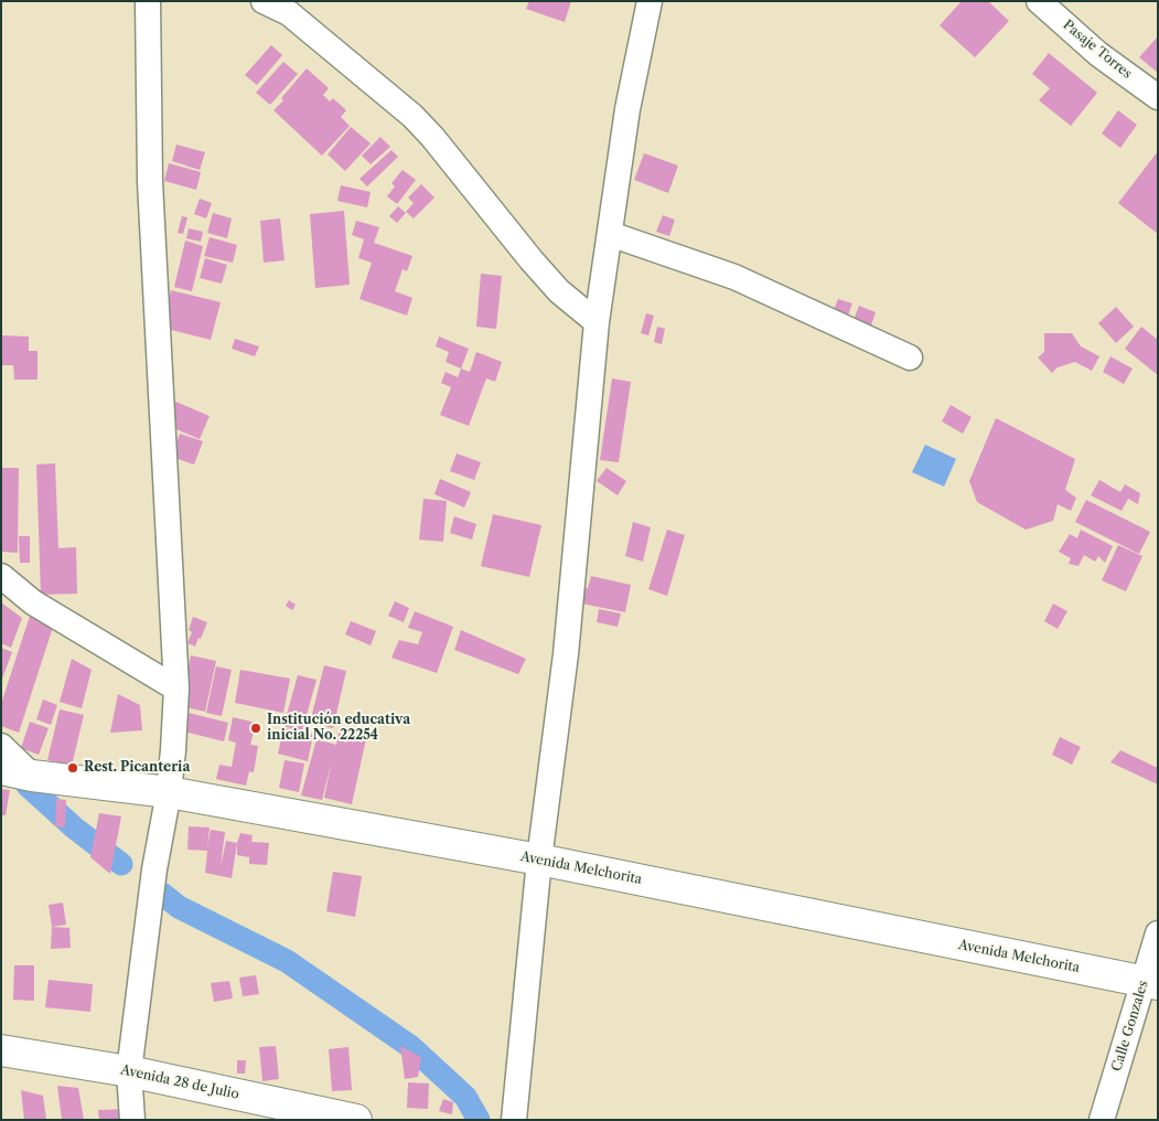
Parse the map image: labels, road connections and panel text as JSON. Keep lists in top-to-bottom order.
{
  "streets": {
    "main road": ["Avenida Melchorita", "Avenida 28 de Julio"],
    "street": ["Pasaje Torres", "Calle Gonzales"]
  },
  "crossings": [
    ["Avenida Melchorita", "Calle Gonzales"]
  ],
  "places": ["Institución educativa inicial No. 22254", "Rest. Picanteria"]
}
